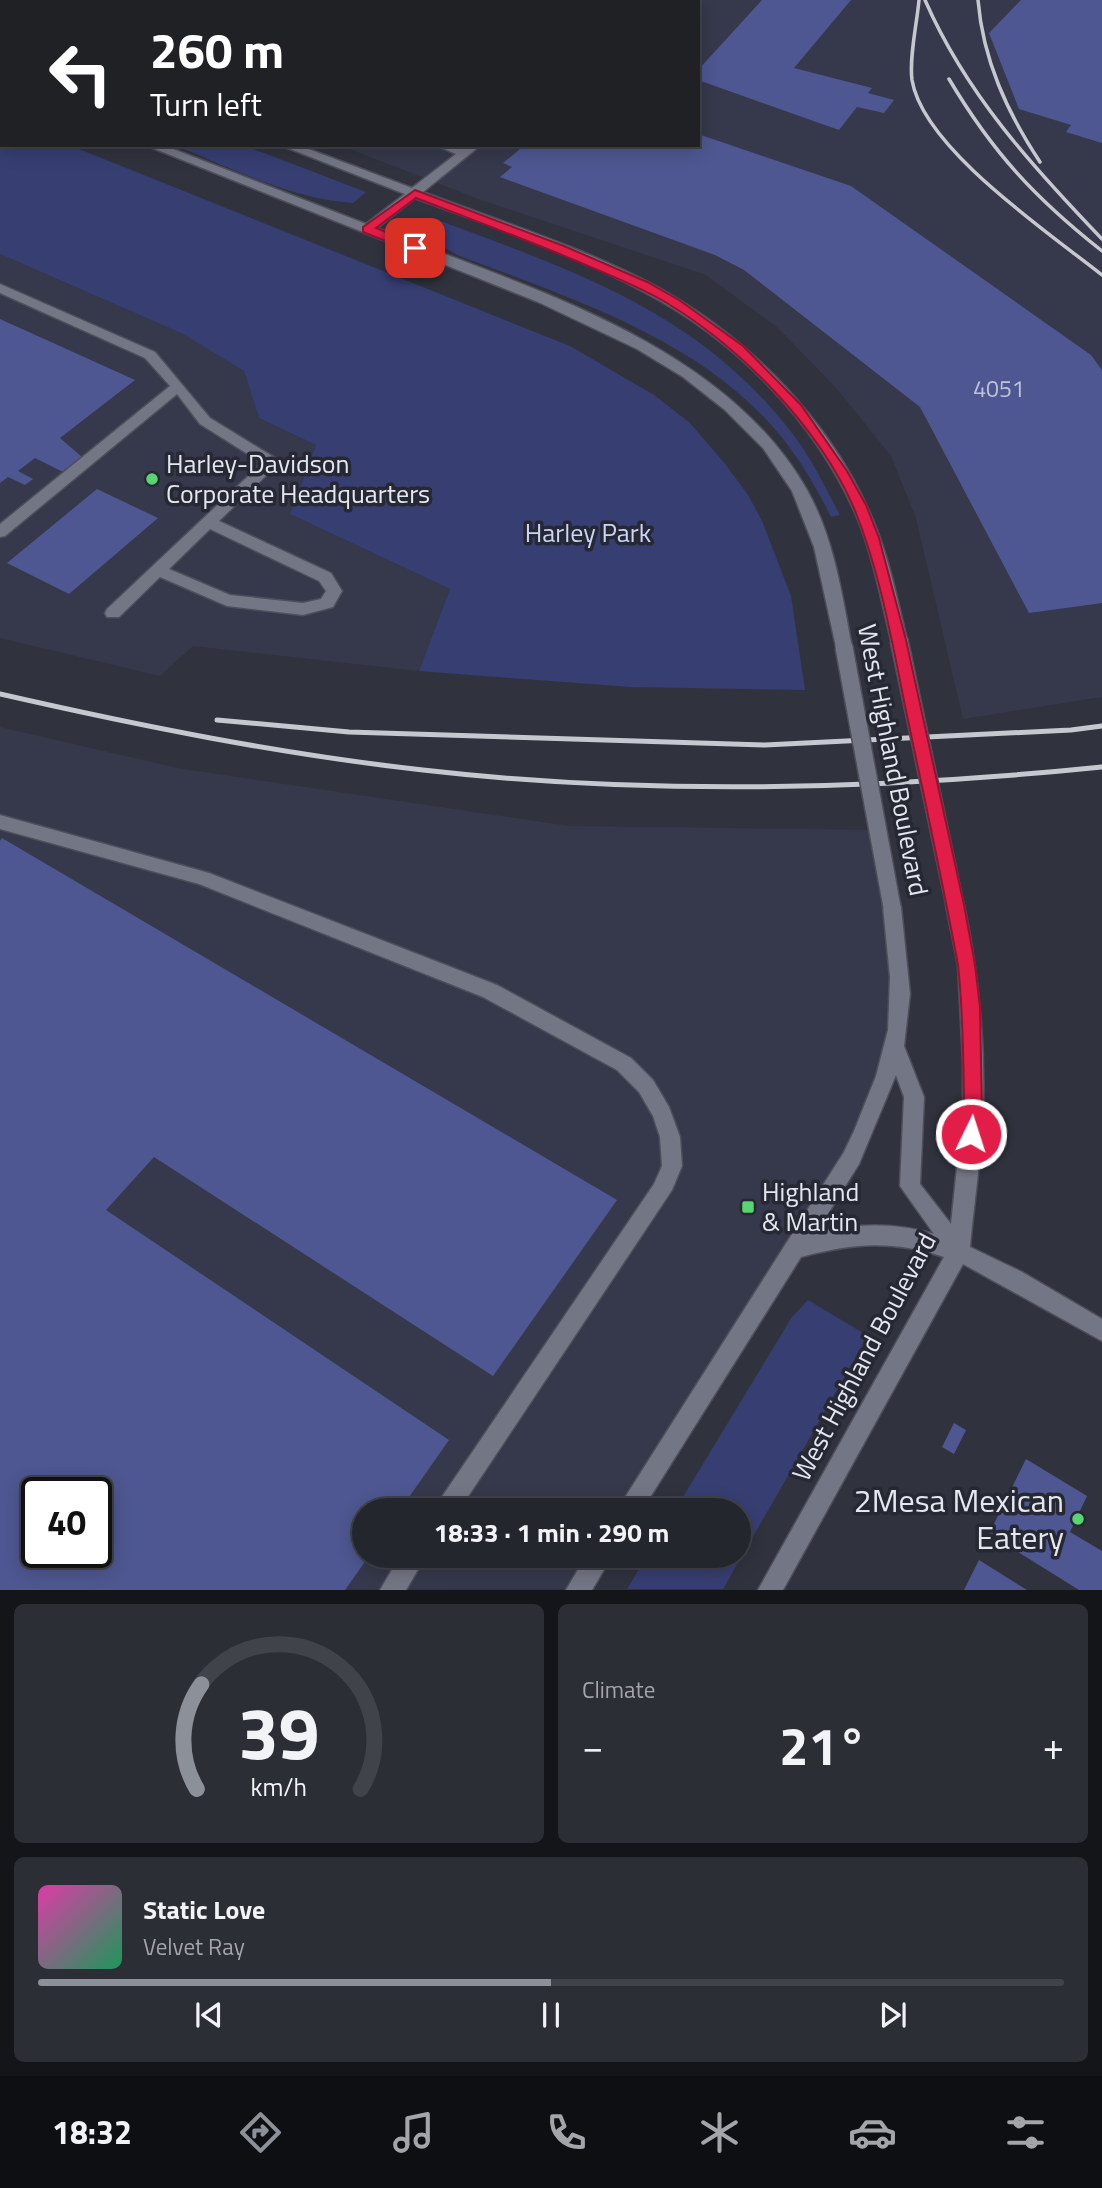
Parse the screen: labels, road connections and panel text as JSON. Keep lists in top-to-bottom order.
{
  "streets": {
    "street": ["West Highland Boulevard"]
  },
  "parks": ["Harley Park"],
  "places": {
    "other": ["Harley-Davidson Corporate Headquarters", "2Mesa Mexican Eatery"],
    "transit": ["Highland & Martin"]
  },
  "house_numbers": ["4051"],
  "page": {
    "turn": ["260 m", "Turn left"],
    "limit": "40",
    "trip": "18:33 · 1 min · 290 m",
    "tile": "Climate",
    "heat": ["−", "21°", "+"],
    "song": ["Static Love", "Velvet Ray"],
    "tabs": "18:32",
    "gauge": ["39", "km/h"]
  }
}
